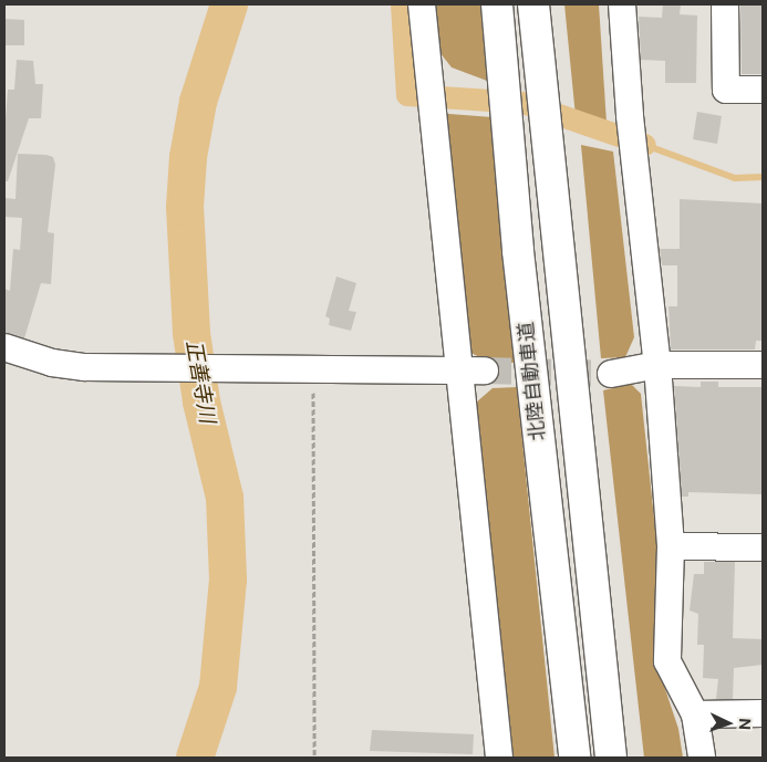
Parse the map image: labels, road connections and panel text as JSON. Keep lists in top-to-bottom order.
{
  "streets": {
    "highway": ["北陸自動車道"]
  },
  "water": ["正善寺川"],
  "north": "right"
}
